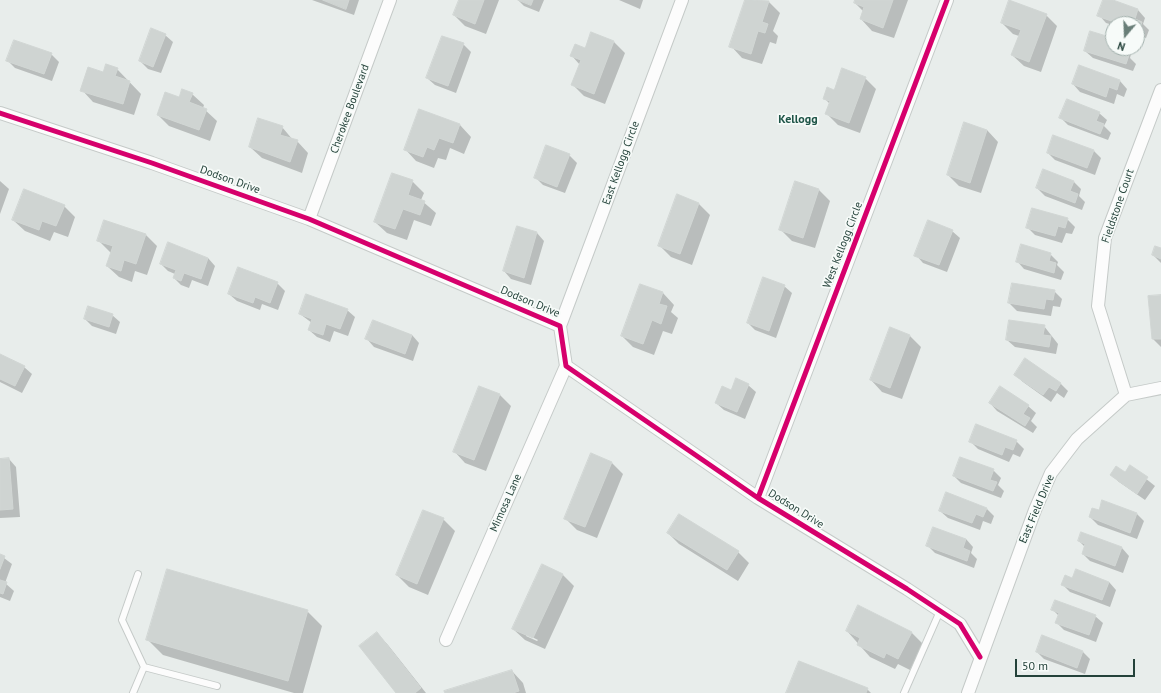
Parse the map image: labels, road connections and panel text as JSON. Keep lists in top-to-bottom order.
{
  "streets": {
    "street": [
      "Cherokee Boulevard",
      "East Kellogg Circle",
      "Dodson Drive",
      "Fieldstone Court",
      "West Kellogg Circle",
      "Mimosa Lane",
      "East Field Drive"
    ]
  },
  "crossings": [
    ["Cherokee Boulevard", "Dodson Drive"],
    ["East Kellogg Circle", "Dodson Drive"],
    ["Dodson Drive", "West Kellogg Circle"],
    ["Dodson Drive", "Mimosa Lane"],
    ["Dodson Drive", "East Field Drive"],
    ["Fieldstone Court", "East Field Drive"]
  ],
  "districts": ["Kellogg"],
  "scale_bar": "50 m",
  "north": "bottom"
}
